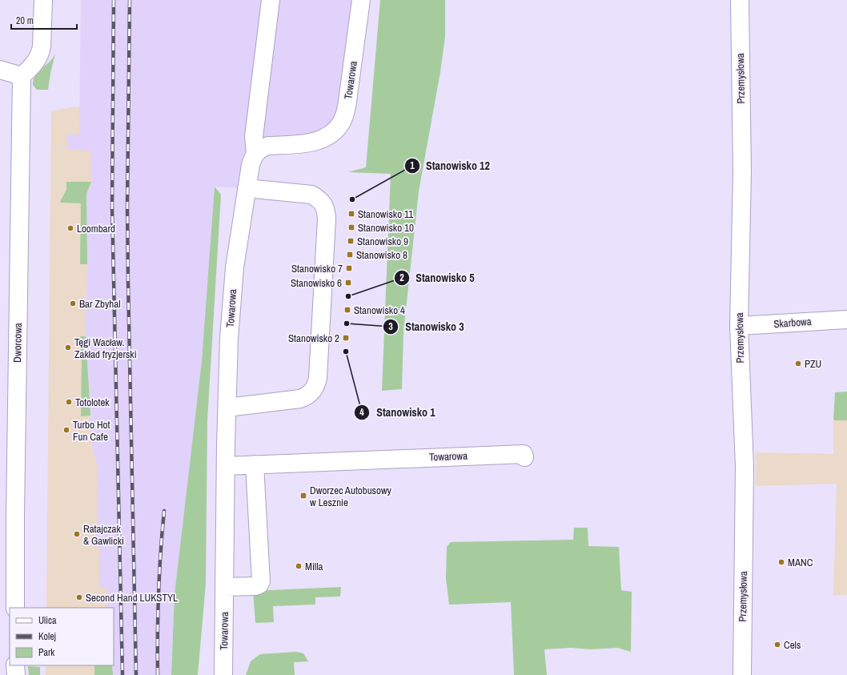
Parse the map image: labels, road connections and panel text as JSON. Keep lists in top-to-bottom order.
{
  "streets": {
    "street": [
      "Przemysłowa",
      "Towarowa",
      "Skarbowa",
      "Dworcowa"
    ]
  },
  "crossings": [
    ["Przemysłowa", "Skarbowa"]
  ],
  "places": {
    "other": [
      "Stanowisko 12",
      "Loombard",
      "Stanowisko 5",
      "Bar Zbyhal",
      "Stanowisko 3",
      "Tęgi Wacław. Zakład fryzjerski",
      "Stanowisko 1",
      "PZU",
      "Totolotek",
      "Turbo Hot Fun Cafe",
      "Ratajczak & Gawlicki",
      "MANC",
      "Milla",
      "Second Hand LUKSTYL",
      "Cels"
    ],
    "transit": [
      "Stanowisko 11",
      "Stanowisko 10",
      "Stanowisko 9",
      "Stanowisko 8",
      "Stanowisko 7",
      "Stanowisko 6",
      "Stanowisko 4",
      "Stanowisko 2",
      "Dworzec Autobusowy w Lesznie"
    ]
  },
  "legend": ["Ulica", "Kolej", "Park"],
  "scale_bar": "20 m"
}
